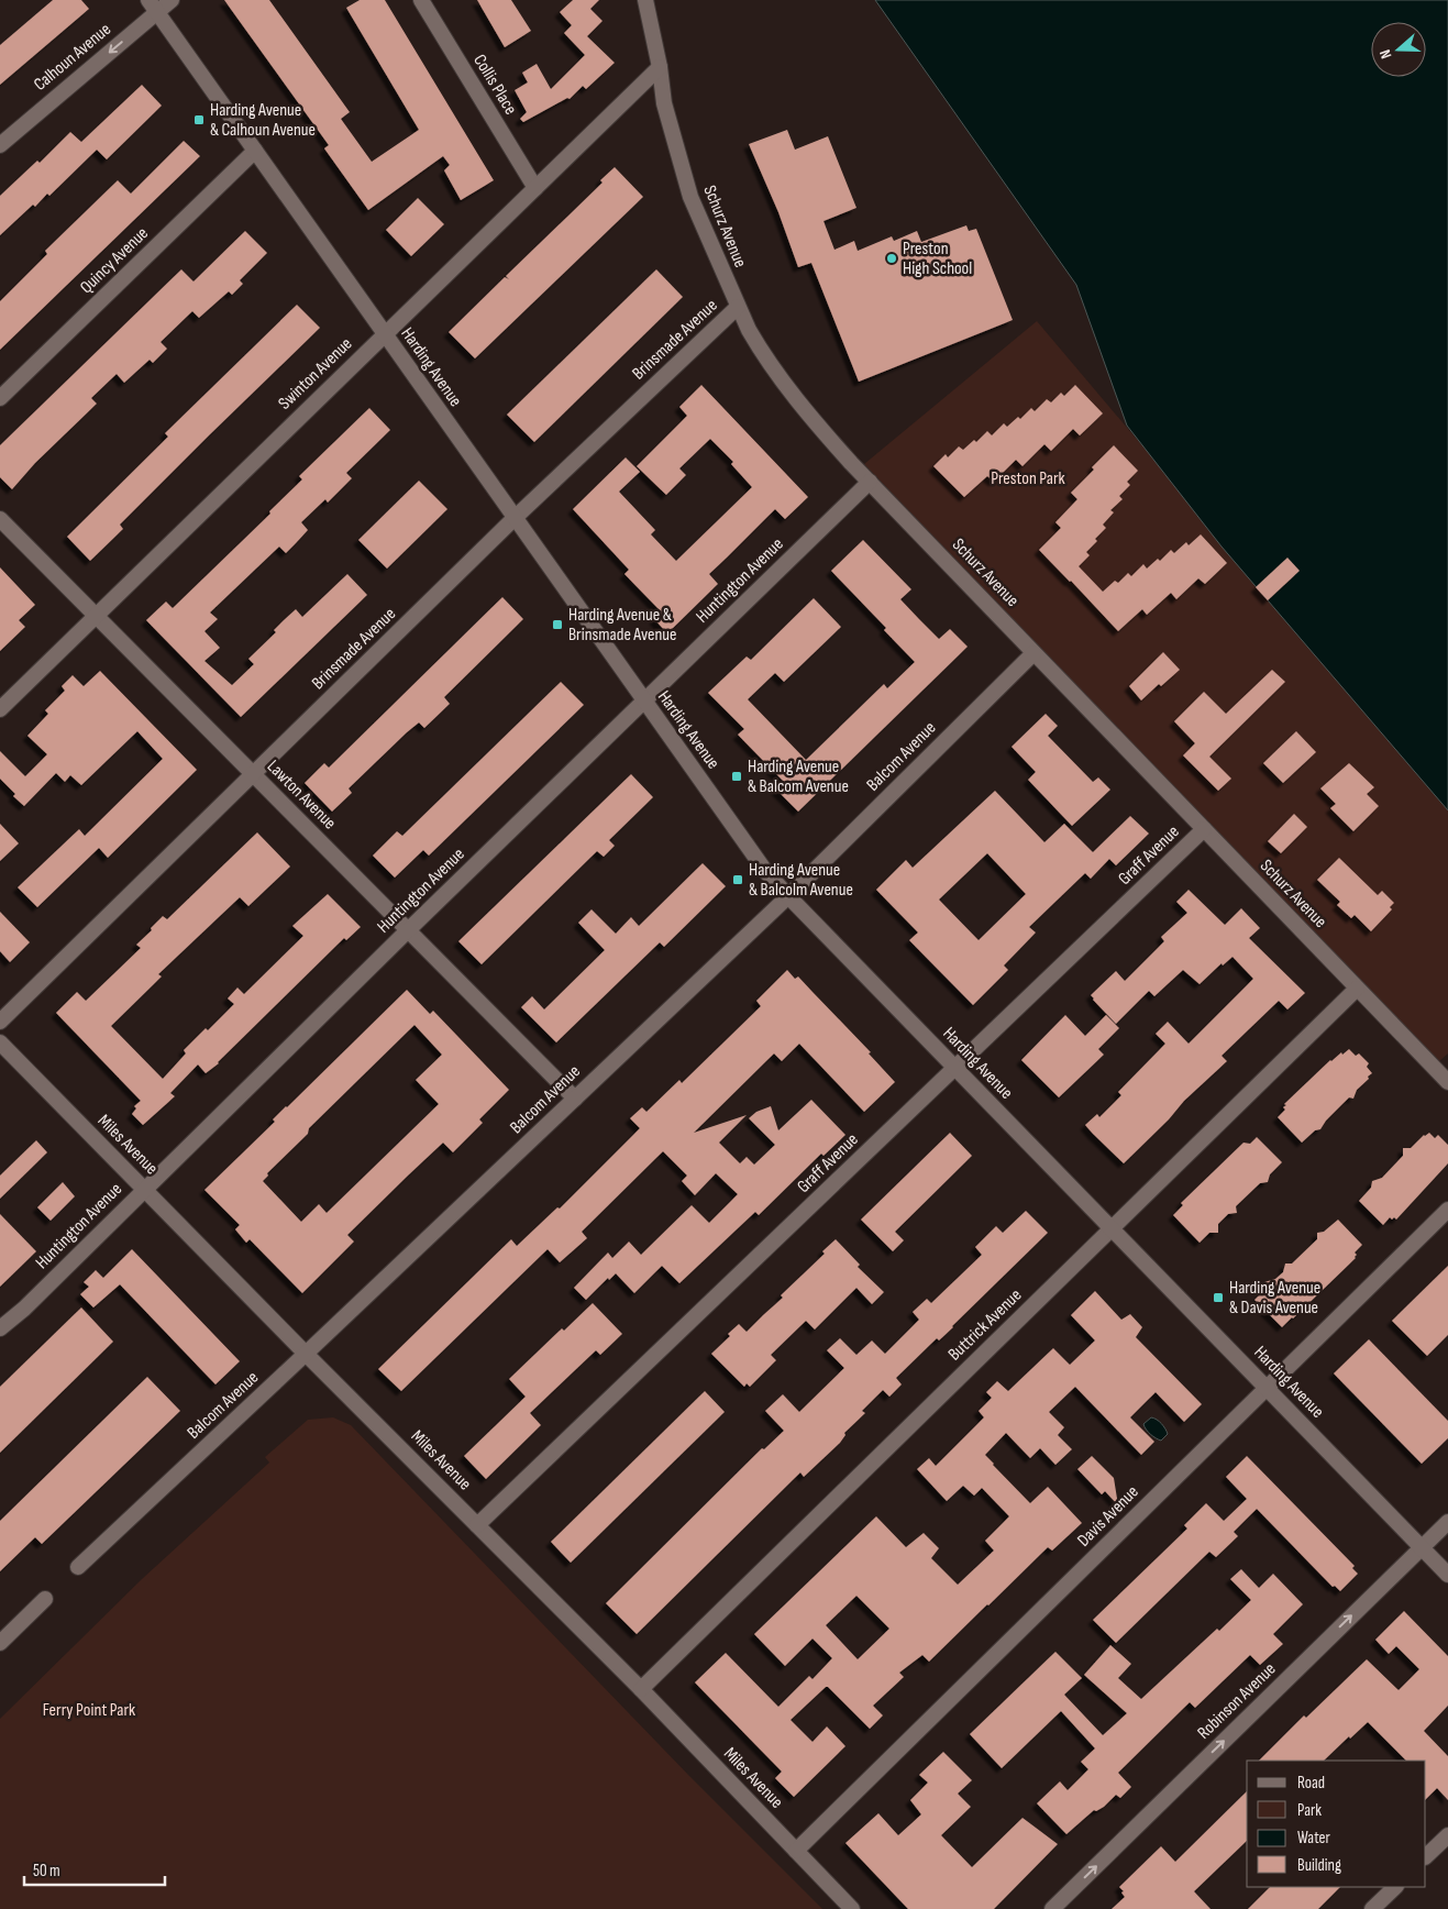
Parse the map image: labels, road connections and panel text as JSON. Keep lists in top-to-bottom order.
{
  "streets": {
    "street": [
      "Calhoun Avenue",
      "Collis Place",
      "Schurz Avenue",
      "Quincy Avenue",
      "Brinsmade Avenue",
      "Harding Avenue",
      "Swinton Avenue",
      "Huntington Avenue",
      "Balcom Avenue",
      "Lawton Avenue",
      "Graff Avenue",
      "Miles Avenue",
      "Buttrick Avenue",
      "Davis Avenue",
      "Robinson Avenue"
    ]
  },
  "crossings": [
    ["Calhoun Avenue", "Harding Avenue"],
    ["Collis Place", "Swinton Avenue"],
    ["Schurz Avenue", "Brinsmade Avenue"],
    ["Schurz Avenue", "Swinton Avenue"],
    ["Schurz Avenue", "Huntington Avenue"],
    ["Schurz Avenue", "Balcom Avenue"],
    ["Schurz Avenue", "Graff Avenue"],
    ["Schurz Avenue", "Buttrick Avenue"],
    ["Quincy Avenue", "Harding Avenue"],
    ["Brinsmade Avenue", "Harding Avenue"],
    ["Brinsmade Avenue", "Lawton Avenue"],
    ["Harding Avenue", "Swinton Avenue"],
    ["Harding Avenue", "Huntington Avenue"],
    ["Harding Avenue", "Balcom Avenue"],
    ["Harding Avenue", "Graff Avenue"],
    ["Harding Avenue", "Buttrick Avenue"],
    ["Harding Avenue", "Davis Avenue"],
    ["Harding Avenue", "Robinson Avenue"],
    ["Swinton Avenue", "Lawton Avenue"],
    ["Huntington Avenue", "Lawton Avenue"],
    ["Huntington Avenue", "Miles Avenue"],
    ["Balcom Avenue", "Lawton Avenue"],
    ["Balcom Avenue", "Miles Avenue"],
    ["Graff Avenue", "Miles Avenue"],
    ["Miles Avenue", "Buttrick Avenue"],
    ["Miles Avenue", "Davis Avenue"]
  ],
  "one_way": ["Calhoun Avenue", "Robinson Avenue"],
  "parks": ["Preston Park", "Ferry Point Park"],
  "places": {
    "transit": [
      "Harding Avenue & Calhoun Avenue",
      "Harding Avenue & Brinsmade Avenue",
      "Harding Avenue & Balcom Avenue",
      "Harding Avenue & Balcolm Avenue",
      "Harding Avenue & Davis Avenue"
    ],
    "other": ["Preston High School"]
  },
  "legend": [
    "Road",
    "Park",
    "Water",
    "Building"
  ],
  "scale_bar": "50 m",
  "north": "left"
}
